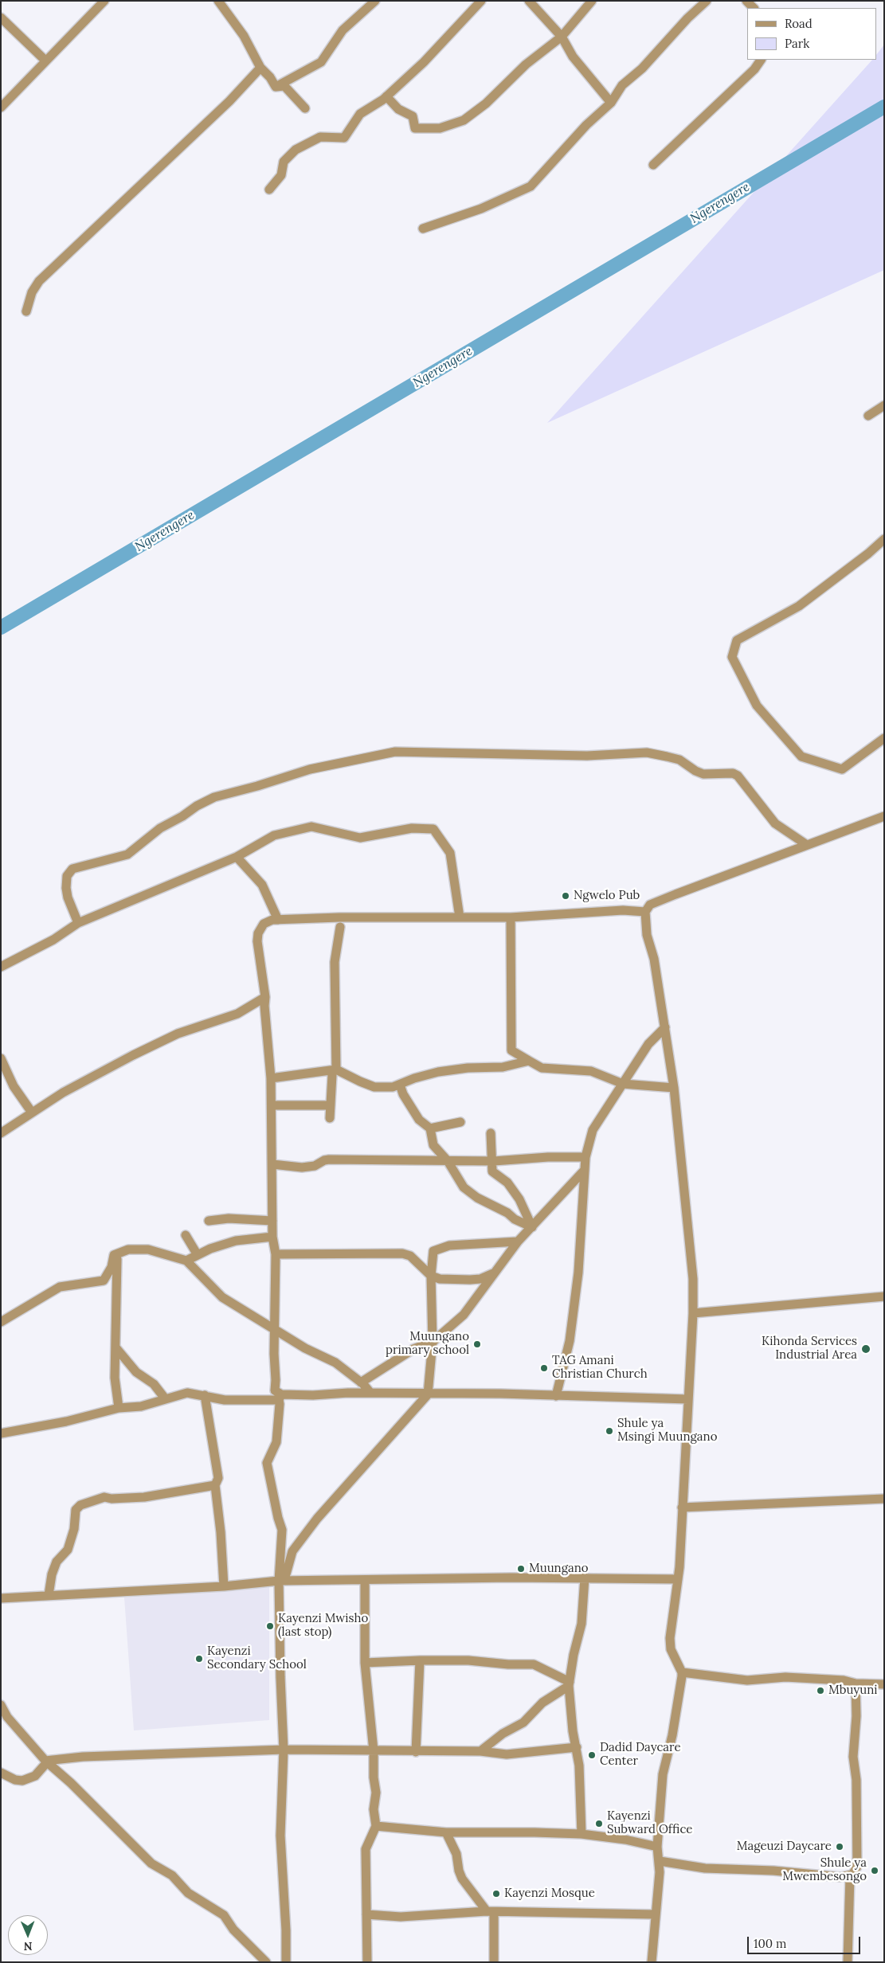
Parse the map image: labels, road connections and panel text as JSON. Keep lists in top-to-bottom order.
{
  "water": ["Ngerengere"],
  "places": [
    "Ngwelo Pub",
    "Muungano primary school",
    "Kihonda Services Industrial Area",
    "TAG Amani Christian Church",
    "Shule ya Msingi Muungano",
    "Muungano",
    "Kayenzi Mwisho (last stop)",
    "Kayenzi Secondary School",
    "Mbuyuni",
    "Dadid Daycare Center",
    "Kayenzi Subward Office",
    "Mageuzi Daycare",
    "Shule ya Mwembesongo",
    "Kayenzi Mosque"
  ],
  "legend": ["Road", "Park"],
  "scale_bar": "100 m",
  "north": "bottom"
}
